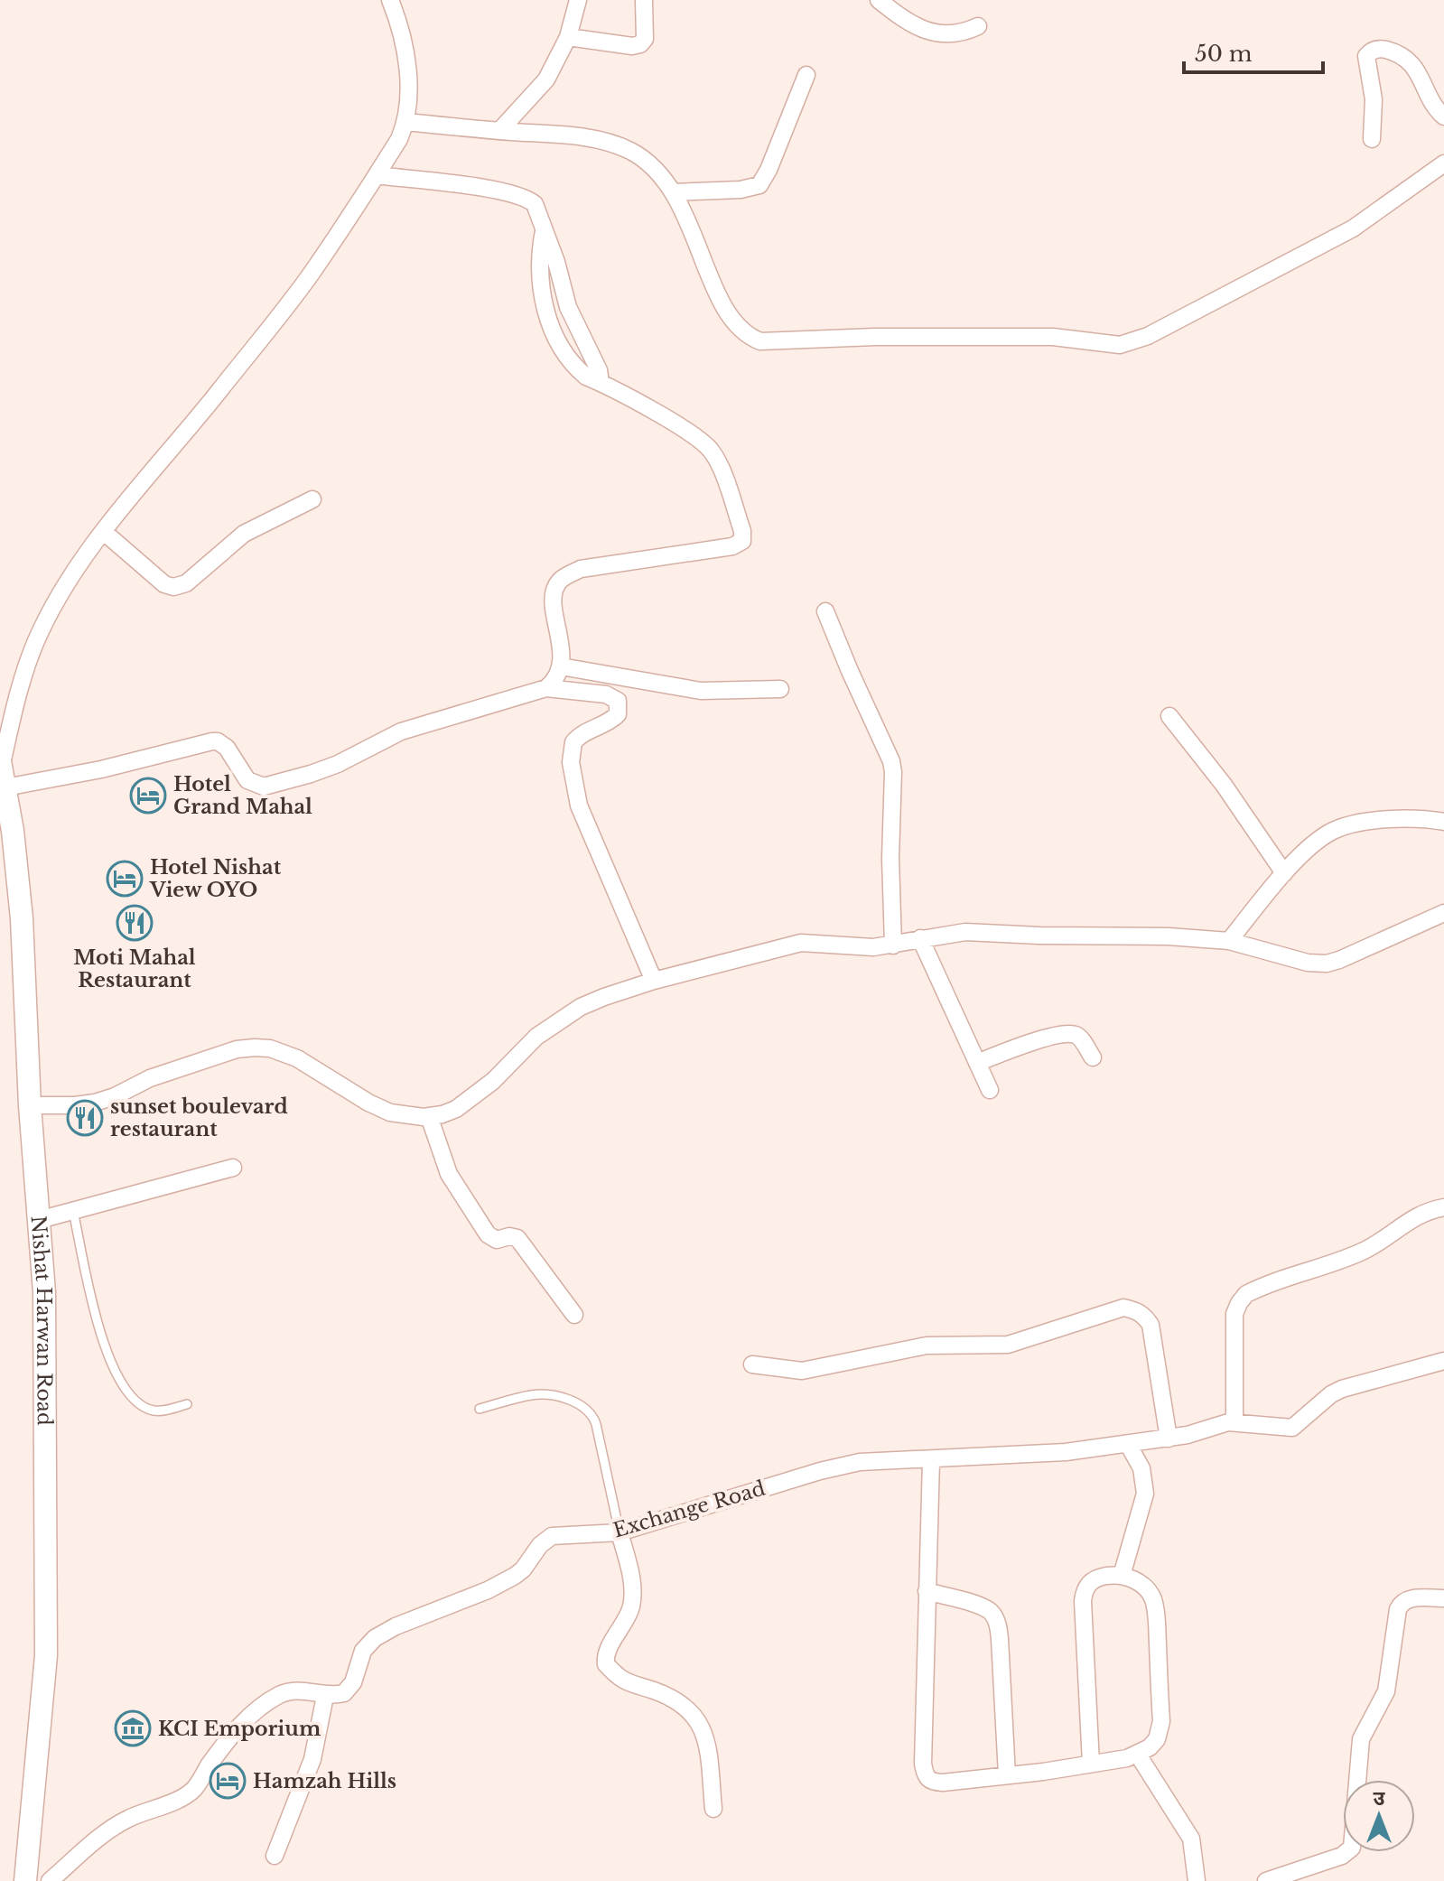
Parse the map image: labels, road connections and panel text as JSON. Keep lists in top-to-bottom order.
{
  "streets": {
    "main road": ["Nishat Harwan Road"],
    "street": ["Exchange Road"]
  },
  "places": {
    "hotel": ["Hotel Grand Mahal", "Hotel Nishat View OYO", "Hamzah Hills"],
    "restaurant": ["Moti Mahal Restaurant", "sunset boulevard restaurant"],
    "museum": ["KCI Emporium"]
  },
  "scale_bar": "50 m",
  "north": "top"
}
